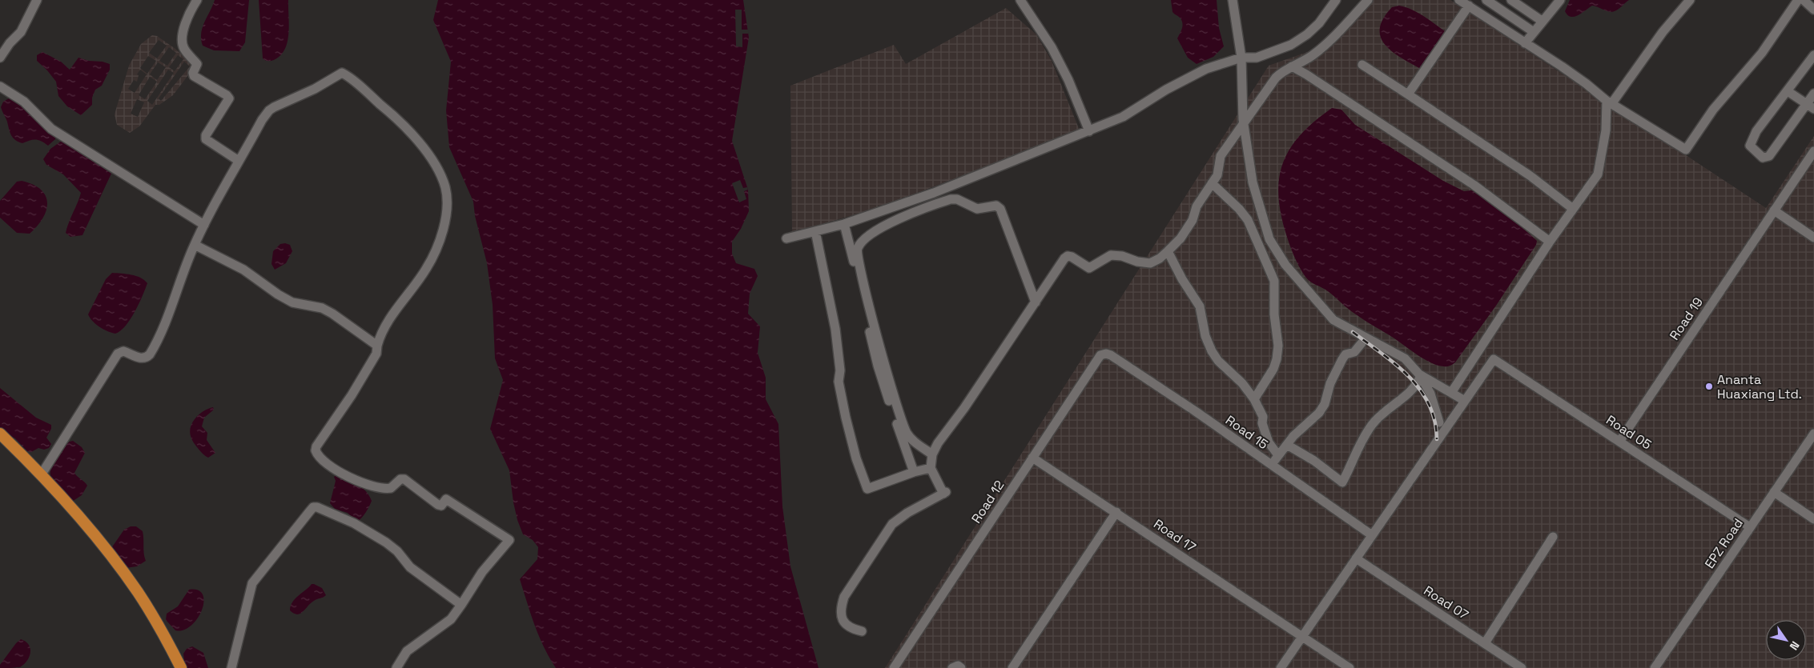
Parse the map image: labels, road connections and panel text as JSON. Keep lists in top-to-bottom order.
{
  "streets": {
    "street": [
      "Road 19",
      "Road 15",
      "Road 05",
      "Road 12",
      "Road 17",
      "EPZ Road",
      "Road 07"
    ]
  },
  "crossings": [
    ["Road 19", "Road 05"],
    ["Road 15", "Road 12"],
    ["Road 05", "EPZ Road"],
    ["Road 12", "Road 17"]
  ],
  "places": ["Ananta Huaxiang Ltd."],
  "north": "bottom right"
}
